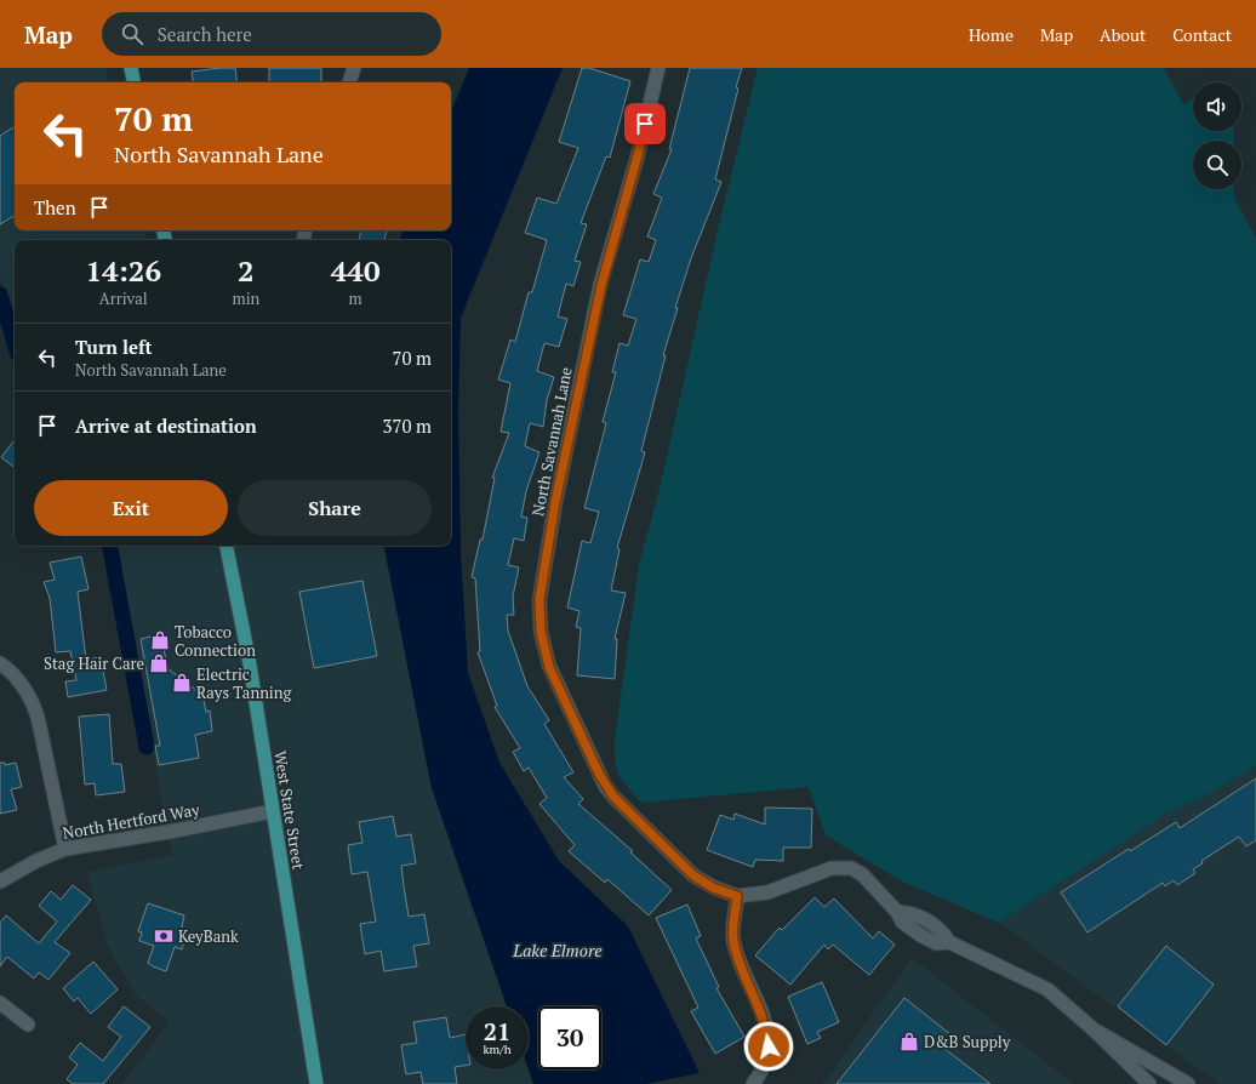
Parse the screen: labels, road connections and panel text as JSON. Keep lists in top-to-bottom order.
{
  "streets": {
    "main road": ["West State Street"],
    "street": ["North Savannah Lane", "North Hertford Way"]
  },
  "crossings": [
    ["West State Street", "North Hertford Way"]
  ],
  "water": ["Lake Elmore"],
  "places": {
    "shop": [
      "Tobacco Connection",
      "Stag Hair Care",
      "Electric Rays Tanning",
      "D&B Supply"
    ],
    "bank": ["KeyBank"]
  },
  "page": {
    "header": "Map",
    "search": "Search here",
    "nav": [
      "Home",
      "Map",
      "About",
      "Contact"
    ],
    "turn": ["70 m", "North Savannah Lane"],
    "then": "Then",
    "eta": [
      "14:26",
      "Arrival",
      "2",
      "min",
      "440",
      "m"
    ],
    "list": [
      {
        "name": "Turn left",
        "note": "North Savannah Lane",
        "value": "70 m"
      },
      {
        "name": "Arrive at destination",
        "value": "370 m"
      }
    ],
    "buttons": ["Exit", "Share"],
    "speed": "21 km/h",
    "limit": "30"
  }
}
